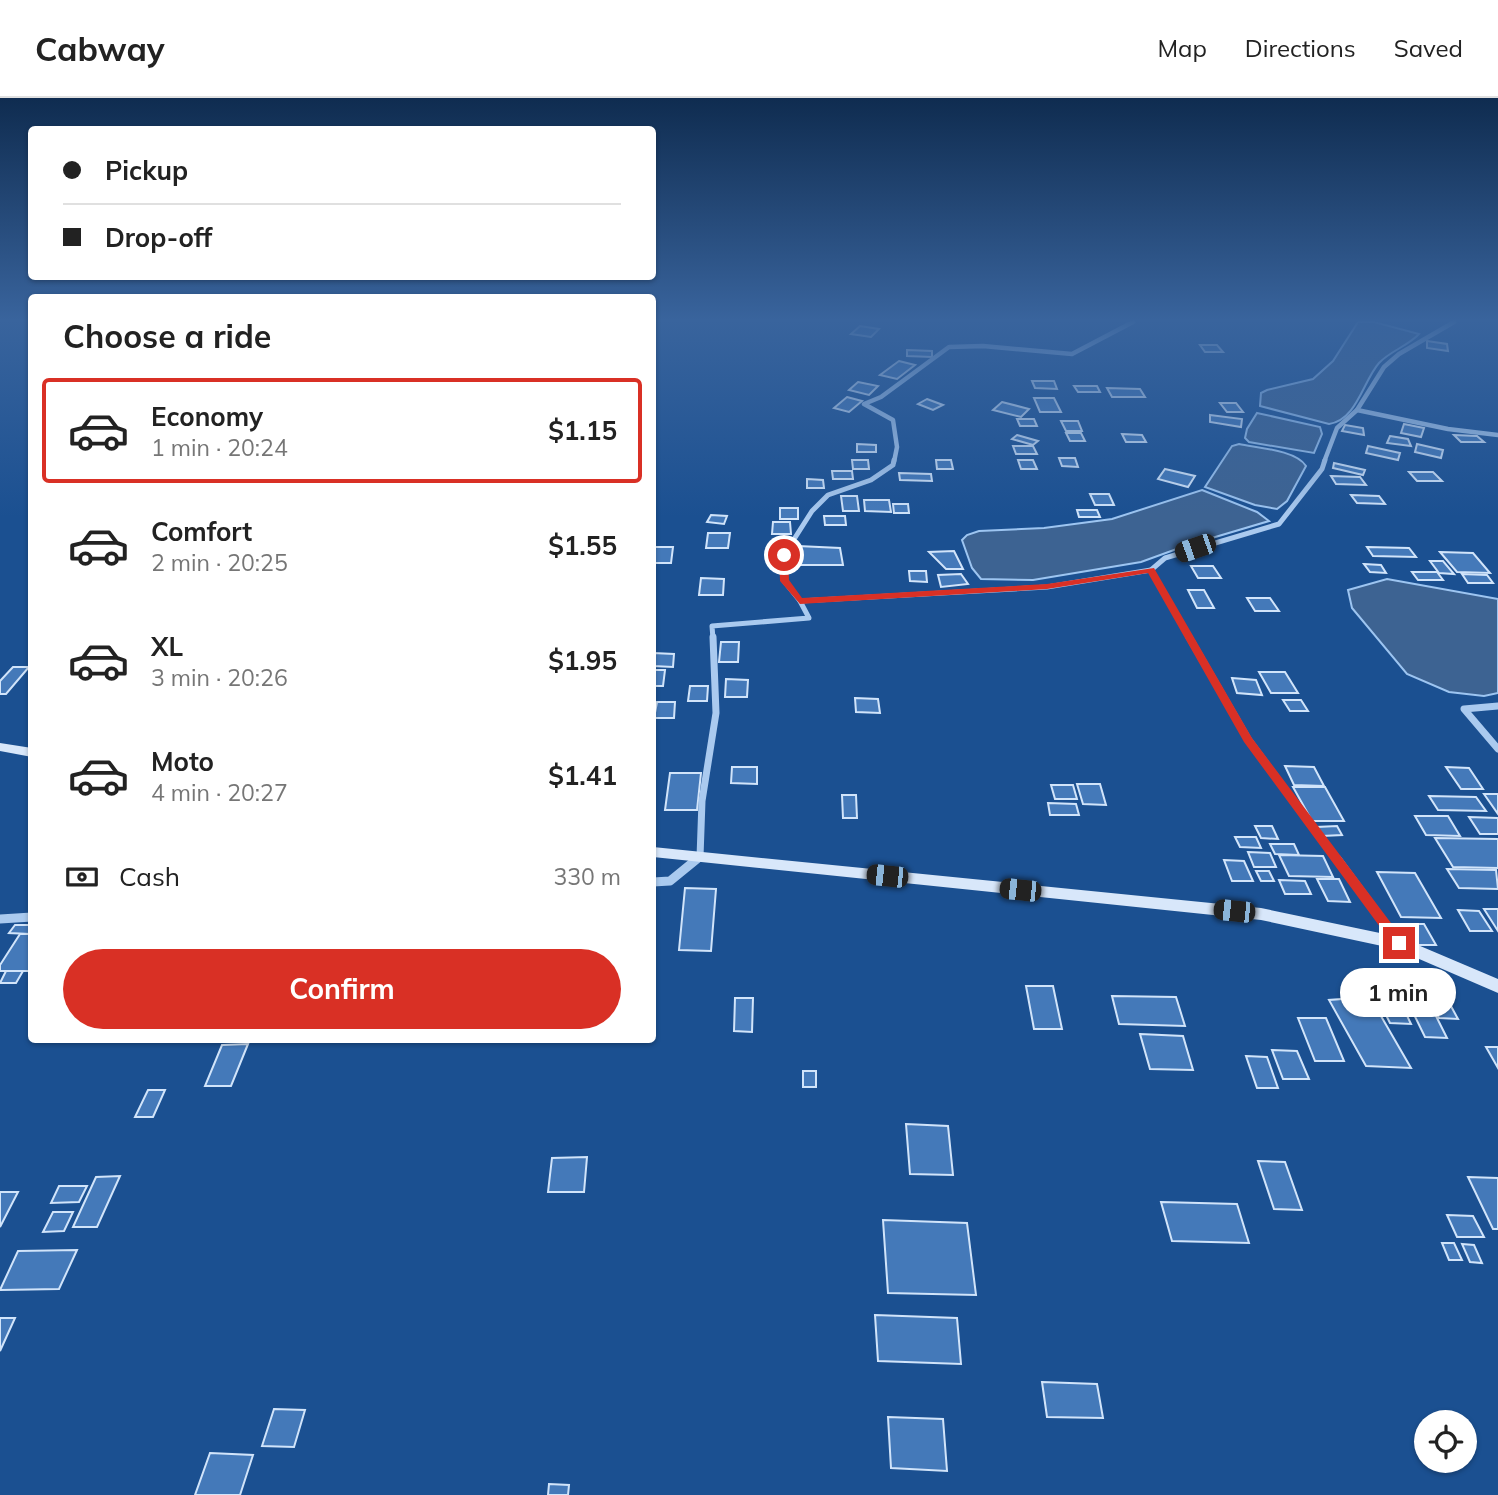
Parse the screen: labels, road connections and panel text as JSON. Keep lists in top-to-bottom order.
{
  "page": {
    "header": "Cabway",
    "nav": ["Map", "Directions", "Saved"],
    "banner": ["Pickup", "Drop-off"],
    "heading": "Choose a ride",
    "list": [
      {
        "name": "Economy",
        "note": "1 min · 20:24",
        "value": "$1.15"
      },
      {
        "name": "Comfort",
        "note": "2 min · 20:25",
        "value": "$1.55"
      },
      {
        "name": "XL",
        "note": "3 min · 20:26",
        "value": "$1.95"
      },
      {
        "name": "Moto",
        "note": "4 min · 20:27",
        "value": "$1.41"
      }
    ],
    "pay": ["Cash", "330 m"],
    "buttons": "Confirm",
    "bubble": "1 min"
  }
}
